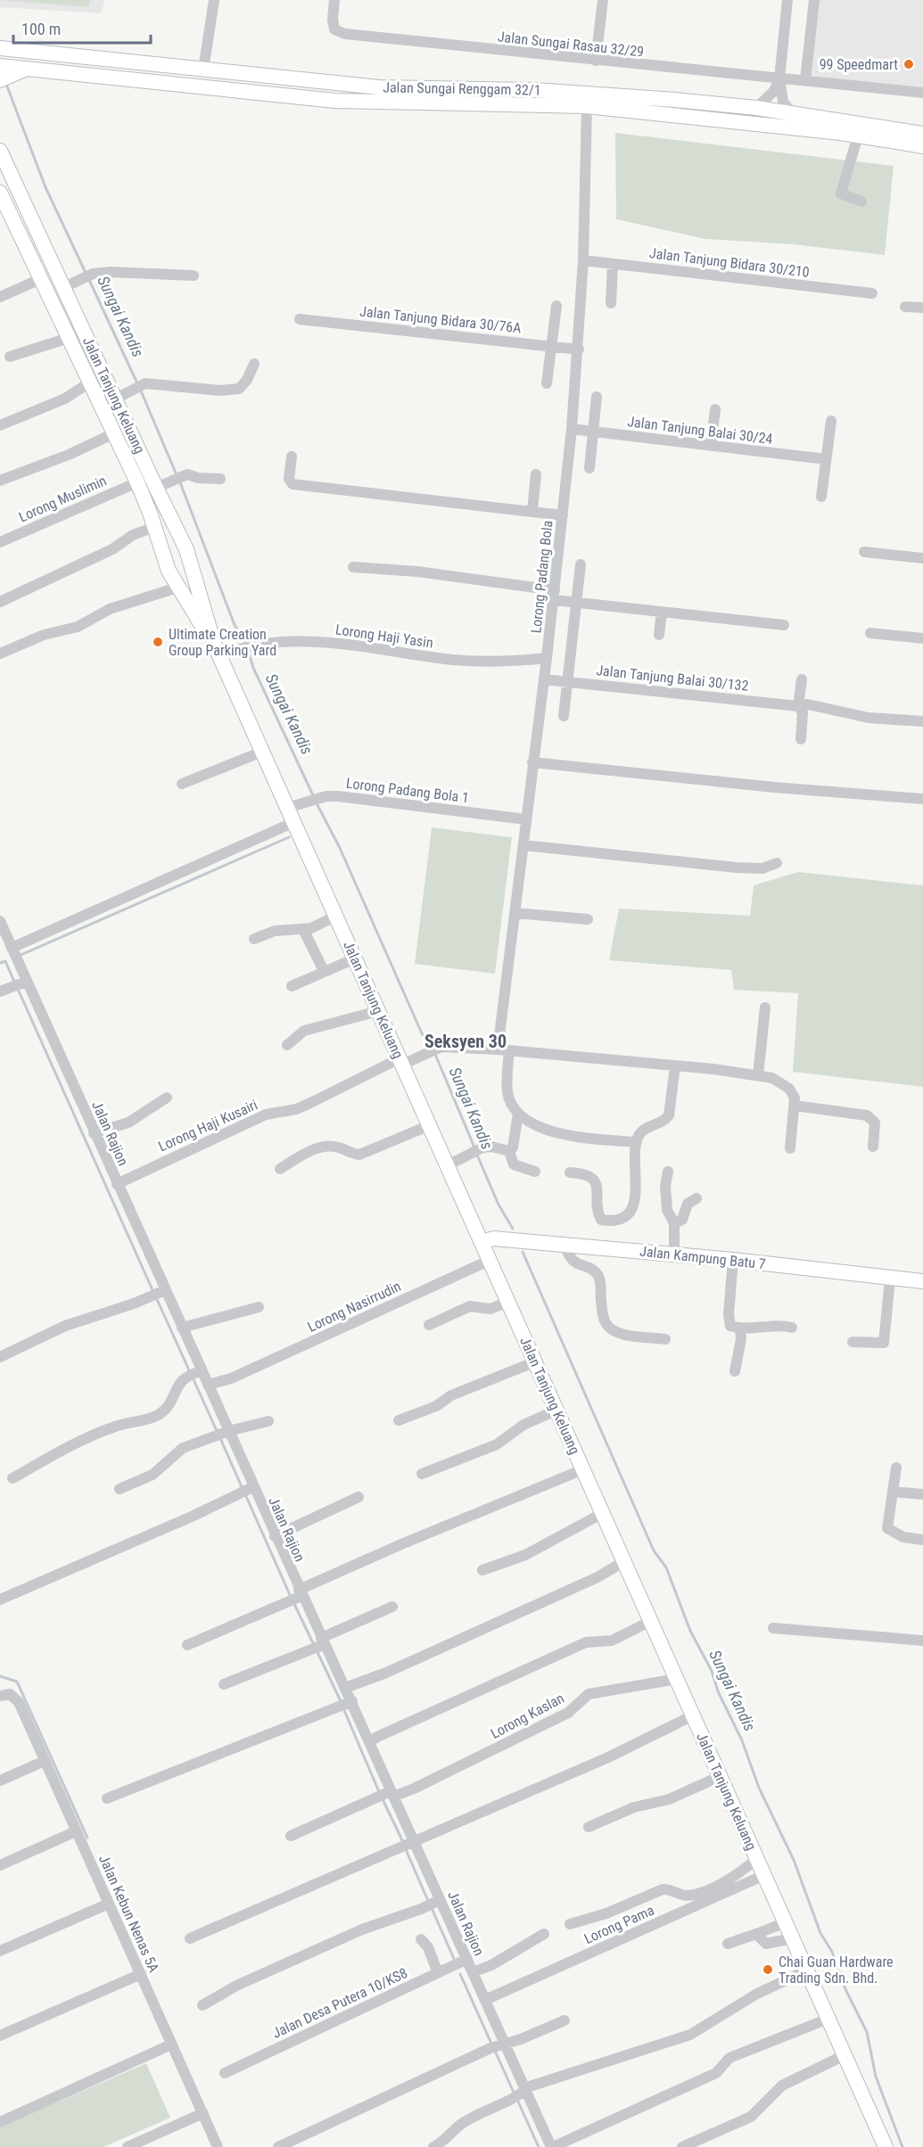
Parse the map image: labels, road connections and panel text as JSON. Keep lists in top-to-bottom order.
{
  "streets": {
    "main road": ["Jalan Sungai Renggam 32/1", "Jalan Tanjung Keluang", "Jalan Kampung Batu 7"],
    "street": [
      "Jalan Sungai Rasau 32/29",
      "Jalan Tanjung Bidara 30/210",
      "Jalan Tanjung Bidara 30/76A",
      "Jalan Tanjung Balai 30/24",
      "Lorong Muslimin",
      "Lorong Padang Bola",
      "Lorong Haji Yasin",
      "Jalan Tanjung Balai 30/132",
      "Lorong Padang Bola 1",
      "Lorong Haji Kusairi",
      "Jalan Rajion",
      "Lorong Nasirrudin",
      "Lorong Kaslan",
      "Jalan Kebun Nenas 5A",
      "Lorong Pama",
      "Jalan Desa Putera 10/KS8"
    ]
  },
  "crossings": [
    ["Jalan Sungai Renggam 32/1", "Lorong Padang Bola"],
    ["Jalan Tanjung Bidara 30/210", "Lorong Padang Bola"],
    ["Jalan Tanjung Bidara 30/76A", "Lorong Padang Bola"],
    ["Jalan Tanjung Keluang", "Lorong Muslimin"],
    ["Jalan Tanjung Keluang", "Lorong Haji Yasin"],
    ["Jalan Tanjung Keluang", "Lorong Padang Bola 1"],
    ["Jalan Tanjung Keluang", "Lorong Haji Kusairi"],
    ["Jalan Tanjung Keluang", "Jalan Kampung Batu 7"],
    ["Jalan Tanjung Keluang", "Lorong Nasirrudin"],
    ["Jalan Tanjung Keluang", "Lorong Kaslan"],
    ["Jalan Tanjung Keluang", "Lorong Pama"],
    ["Jalan Tanjung Balai 30/24", "Lorong Padang Bola"],
    ["Lorong Padang Bola", "Lorong Haji Yasin"],
    ["Lorong Padang Bola", "Jalan Tanjung Balai 30/132"],
    ["Lorong Padang Bola", "Lorong Padang Bola 1"],
    ["Lorong Padang Bola", "Lorong Haji Kusairi"],
    ["Lorong Haji Kusairi", "Jalan Rajion"],
    ["Jalan Rajion", "Lorong Nasirrudin"],
    ["Jalan Rajion", "Lorong Kaslan"],
    ["Jalan Rajion", "Lorong Pama"],
    ["Jalan Rajion", "Jalan Desa Putera 10/KS8"]
  ],
  "districts": ["Seksyen 30"],
  "water": ["Sungai Kandis"],
  "places": ["99 Speedmart", "Ultimate Creation Group Parking Yard", "Chai Guan Hardware Trading Sdn. Bhd."],
  "scale_bar": "100 m"
}
